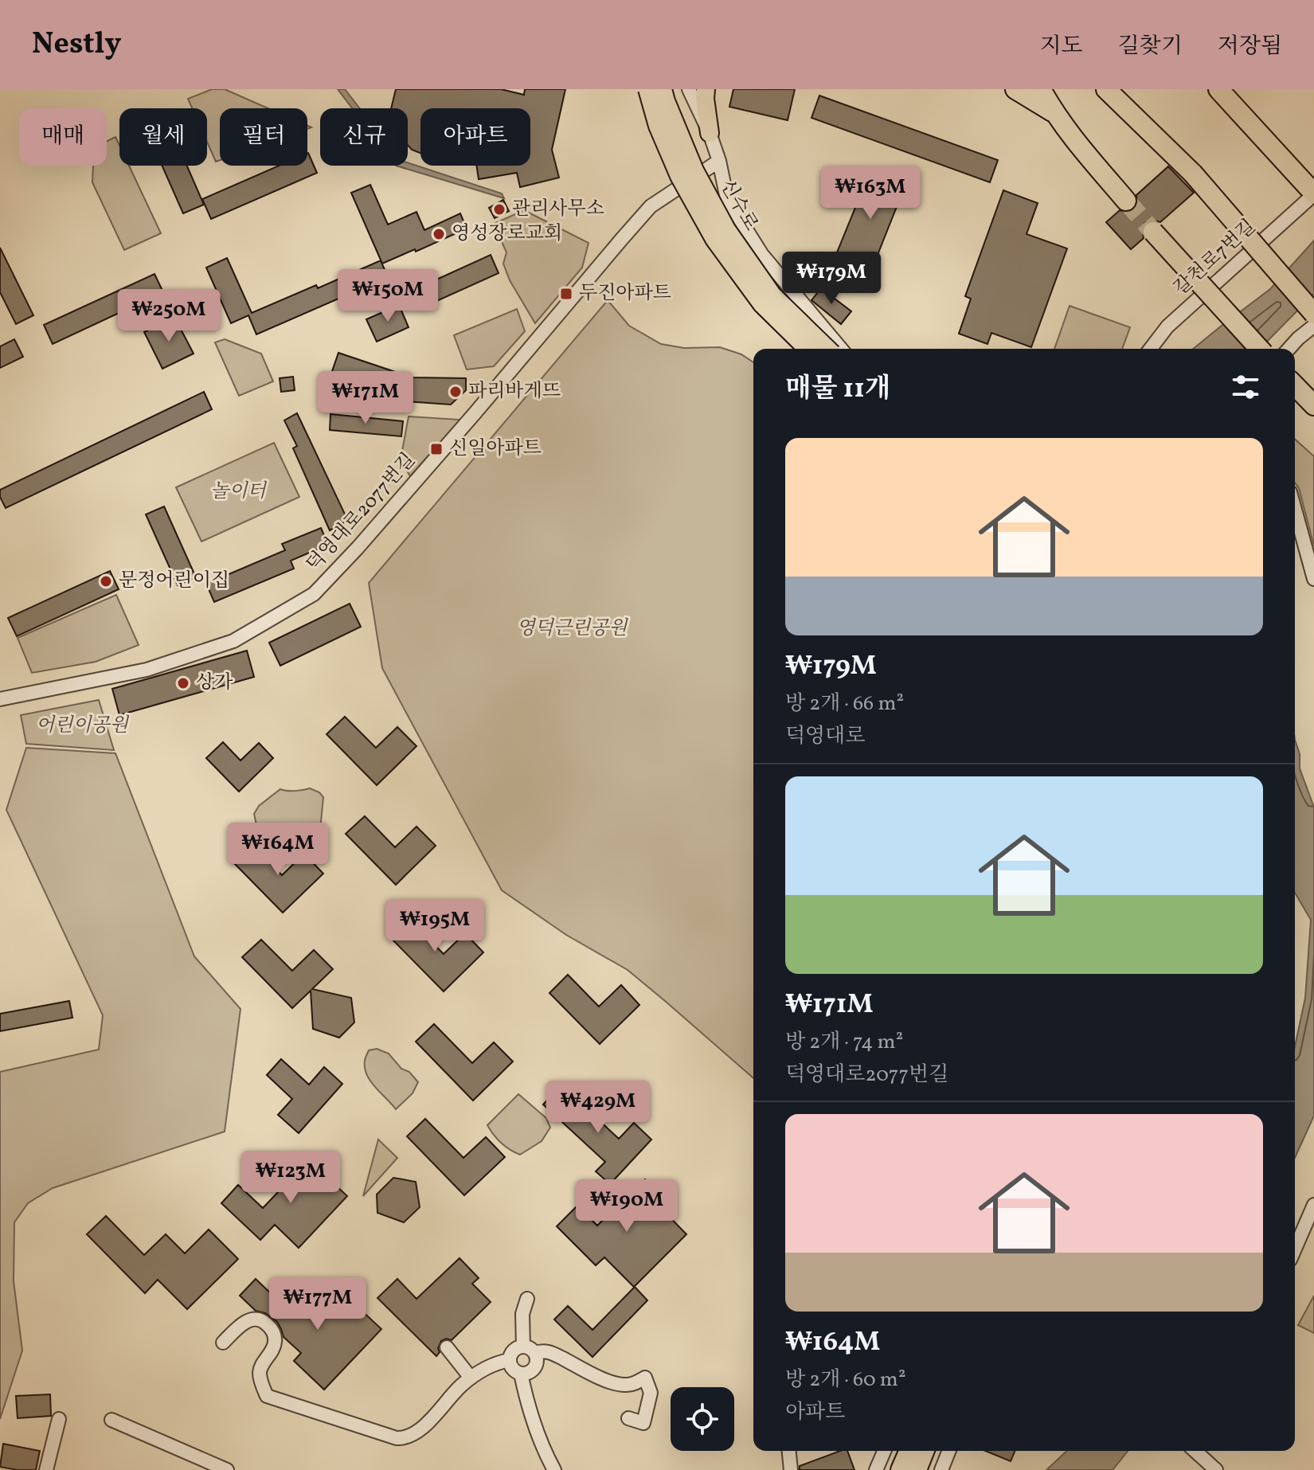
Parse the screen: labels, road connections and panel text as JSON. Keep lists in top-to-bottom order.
{
  "streets": {
    "main road": ["신수로"],
    "street": ["갈천로7번길", "덕영대로2077번길"]
  },
  "parks": ["놀이터", "영덕근린공원", "어린이공원"],
  "places": {
    "other": [
      "관리사무소",
      "영성장로교회",
      "파리바게뜨",
      "문정어린이집",
      "상가"
    ],
    "transit": ["두진아파트", "신일아파트"]
  },
  "page": {
    "header": "Nestly",
    "nav": ["지도", "길찾기", "저장됨"],
    "chip": [
      "매매",
      "월세",
      "필터",
      "신규",
      "아파트"
    ],
    "price": [
      "₩163M",
      "₩179M",
      "₩150M",
      "₩250M",
      "₩171M",
      "₩164M",
      "₩195M",
      "₩429M",
      "₩123M",
      "₩190M",
      "₩177M"
    ],
    "heading": "매물 11개",
    "list": [
      {
        "name": "₩179M",
        "note": "방 2개 · 66 m² · 덕영대로"
      },
      {
        "name": "₩171M",
        "note": "방 2개 · 74 m² · 덕영대로2077번길"
      },
      {
        "name": "₩164M",
        "note": "방 2개 · 60 m² · 아파트"
      }
    ]
  }
}
